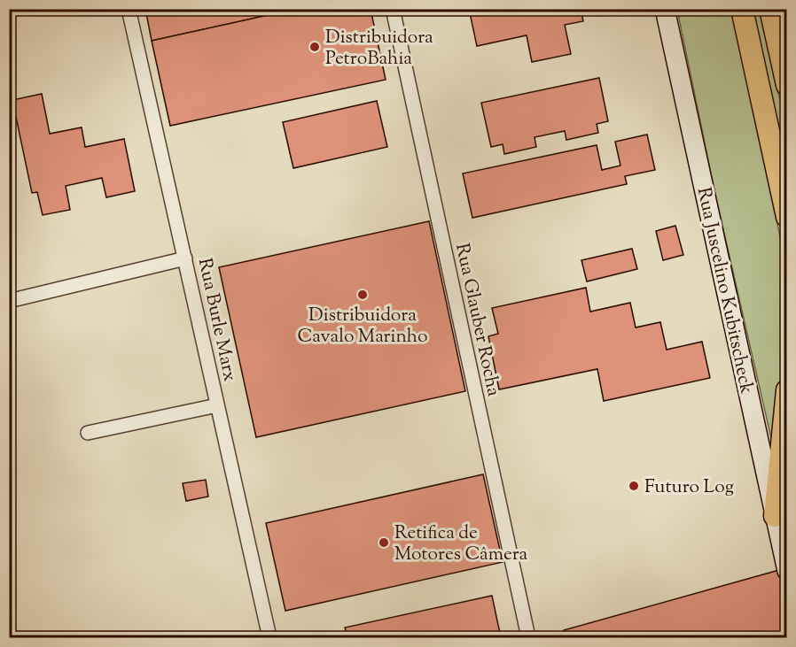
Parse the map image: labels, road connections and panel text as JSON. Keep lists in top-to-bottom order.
{
  "streets": {
    "main road": ["Rua Juscelino Kubitscheck"],
    "street": ["Rua Burle Marx", "Rua Glauber Rocha"]
  },
  "places": [
    "Distribuidora PetroBahia",
    "Distribuidora Cavalo Marinho",
    "Futuro Log",
    "Retifica de Motores Câmera"
  ]
}
